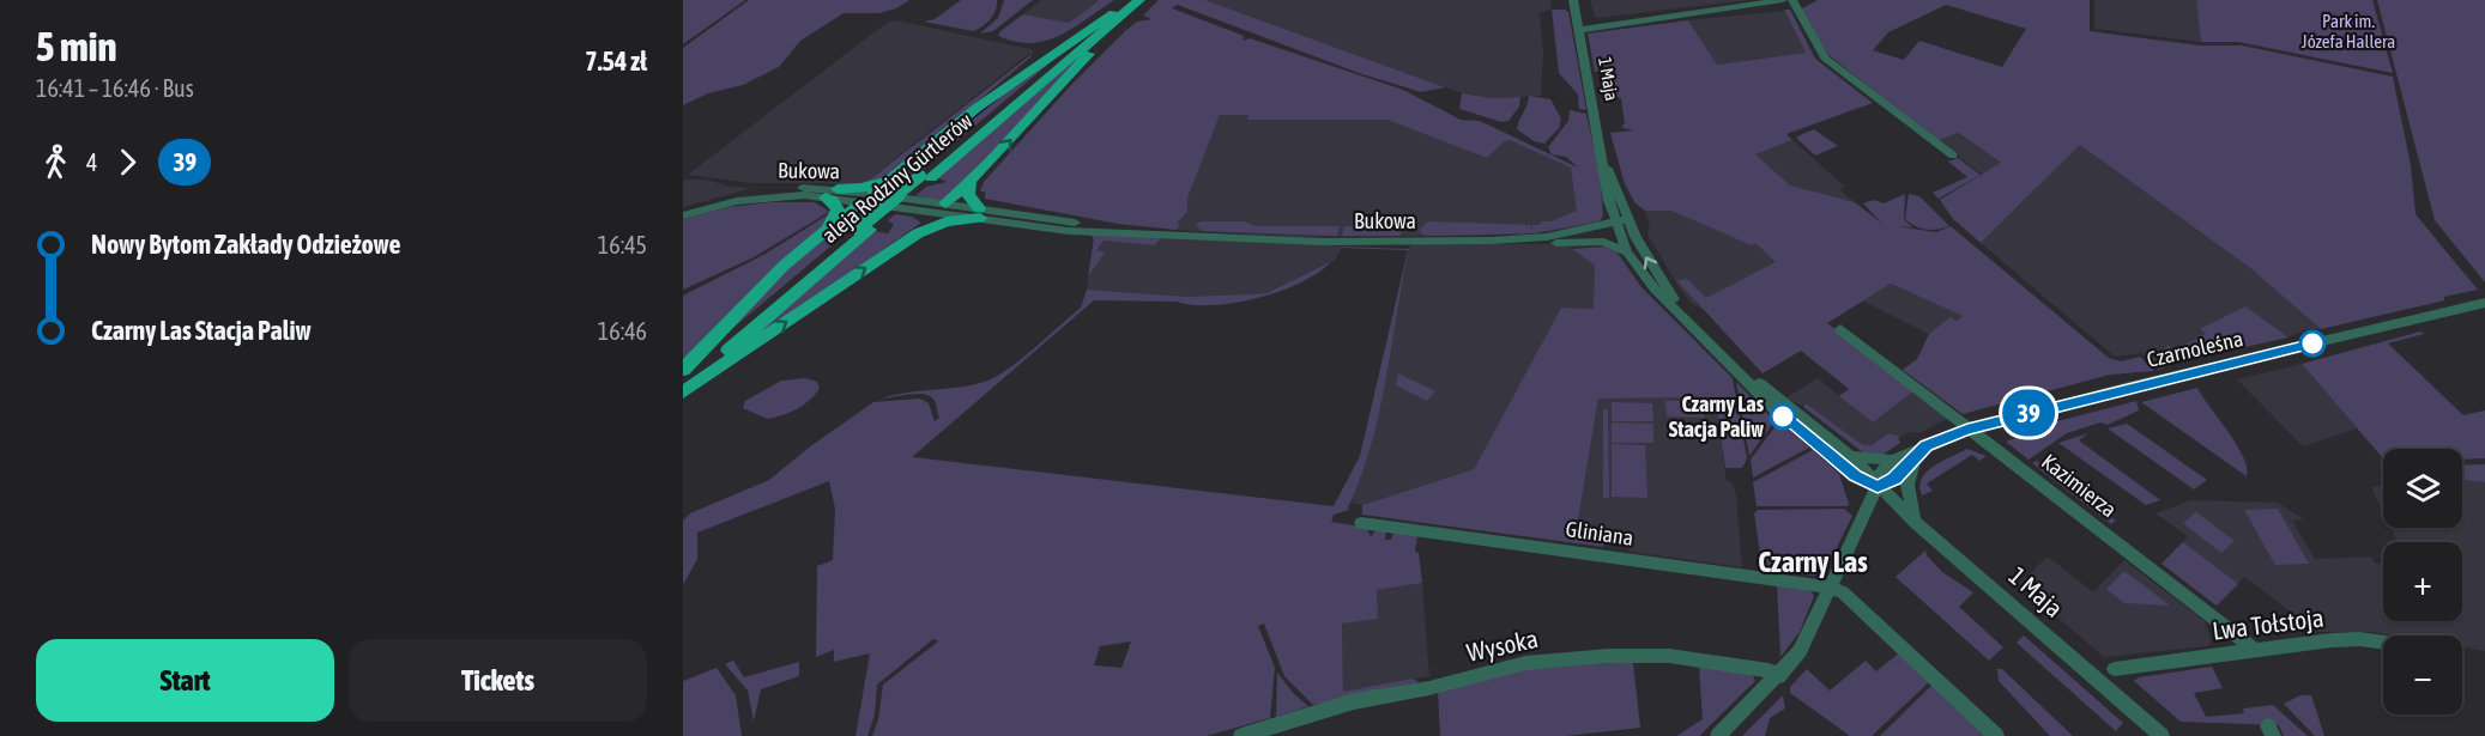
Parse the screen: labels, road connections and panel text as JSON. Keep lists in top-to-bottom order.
{
  "streets": {
    "main road": ["aleja Rodziny Gürtlerów"],
    "street": [
      "1 Maja",
      "Bukowa",
      "Czarnoleśna",
      "Kazimierza",
      "Gliniana",
      "Lwa Tołstoja",
      "Wysoka"
    ]
  },
  "crossings": [
    ["1 Maja", "Bukowa"],
    ["1 Maja", "Czarnoleśna"],
    ["Czarnoleśna", "Kazimierza"],
    ["Kazimierza", "Lwa Tołstoja"]
  ],
  "districts": ["Czarny Las"],
  "parks": ["Park im. Józefa Hallera"],
  "places": ["Czarny Las Stacja Paliw"],
  "lines": ["bus line 39"],
  "page": {
    "heading": ["5 min", "16:41 – 16:46 · Bus", "7.54 zł"],
    "on_map": "39",
    "legs": ["4", "39"],
    "list": [
      {
        "name": "Nowy Bytom Zakłady Odzieżowe",
        "value": "16:45"
      },
      {
        "name": "Czarny Las Stacja Paliw",
        "value": "16:46"
      }
    ],
    "map_buttons": ["+", "−"],
    "buttons": ["Start", "Tickets"]
  }
}
